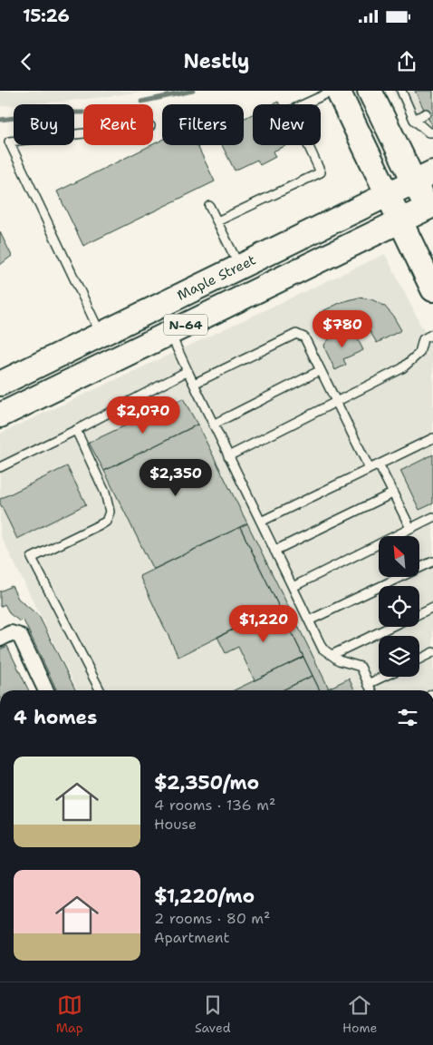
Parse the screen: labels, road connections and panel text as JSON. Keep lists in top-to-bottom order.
{
  "streets": {
    "main road": ["Maple Street", "N-64"]
  },
  "north": "top left",
  "page": {
    "status": "15:26",
    "header": "Nestly",
    "chip": [
      "Buy",
      "Rent",
      "Filters",
      "New"
    ],
    "price": [
      "$780",
      "$2,070",
      "$2,350",
      "$1,220"
    ],
    "heading": "4 homes",
    "list": [
      {
        "name": "$2,350/mo",
        "note": "4 rooms · 136 m² · House"
      },
      {
        "name": "$1,220/mo",
        "note": "2 rooms · 80 m² · Apartment"
      }
    ],
    "tabs": ["Map", "Saved", "Home"]
  }
}
